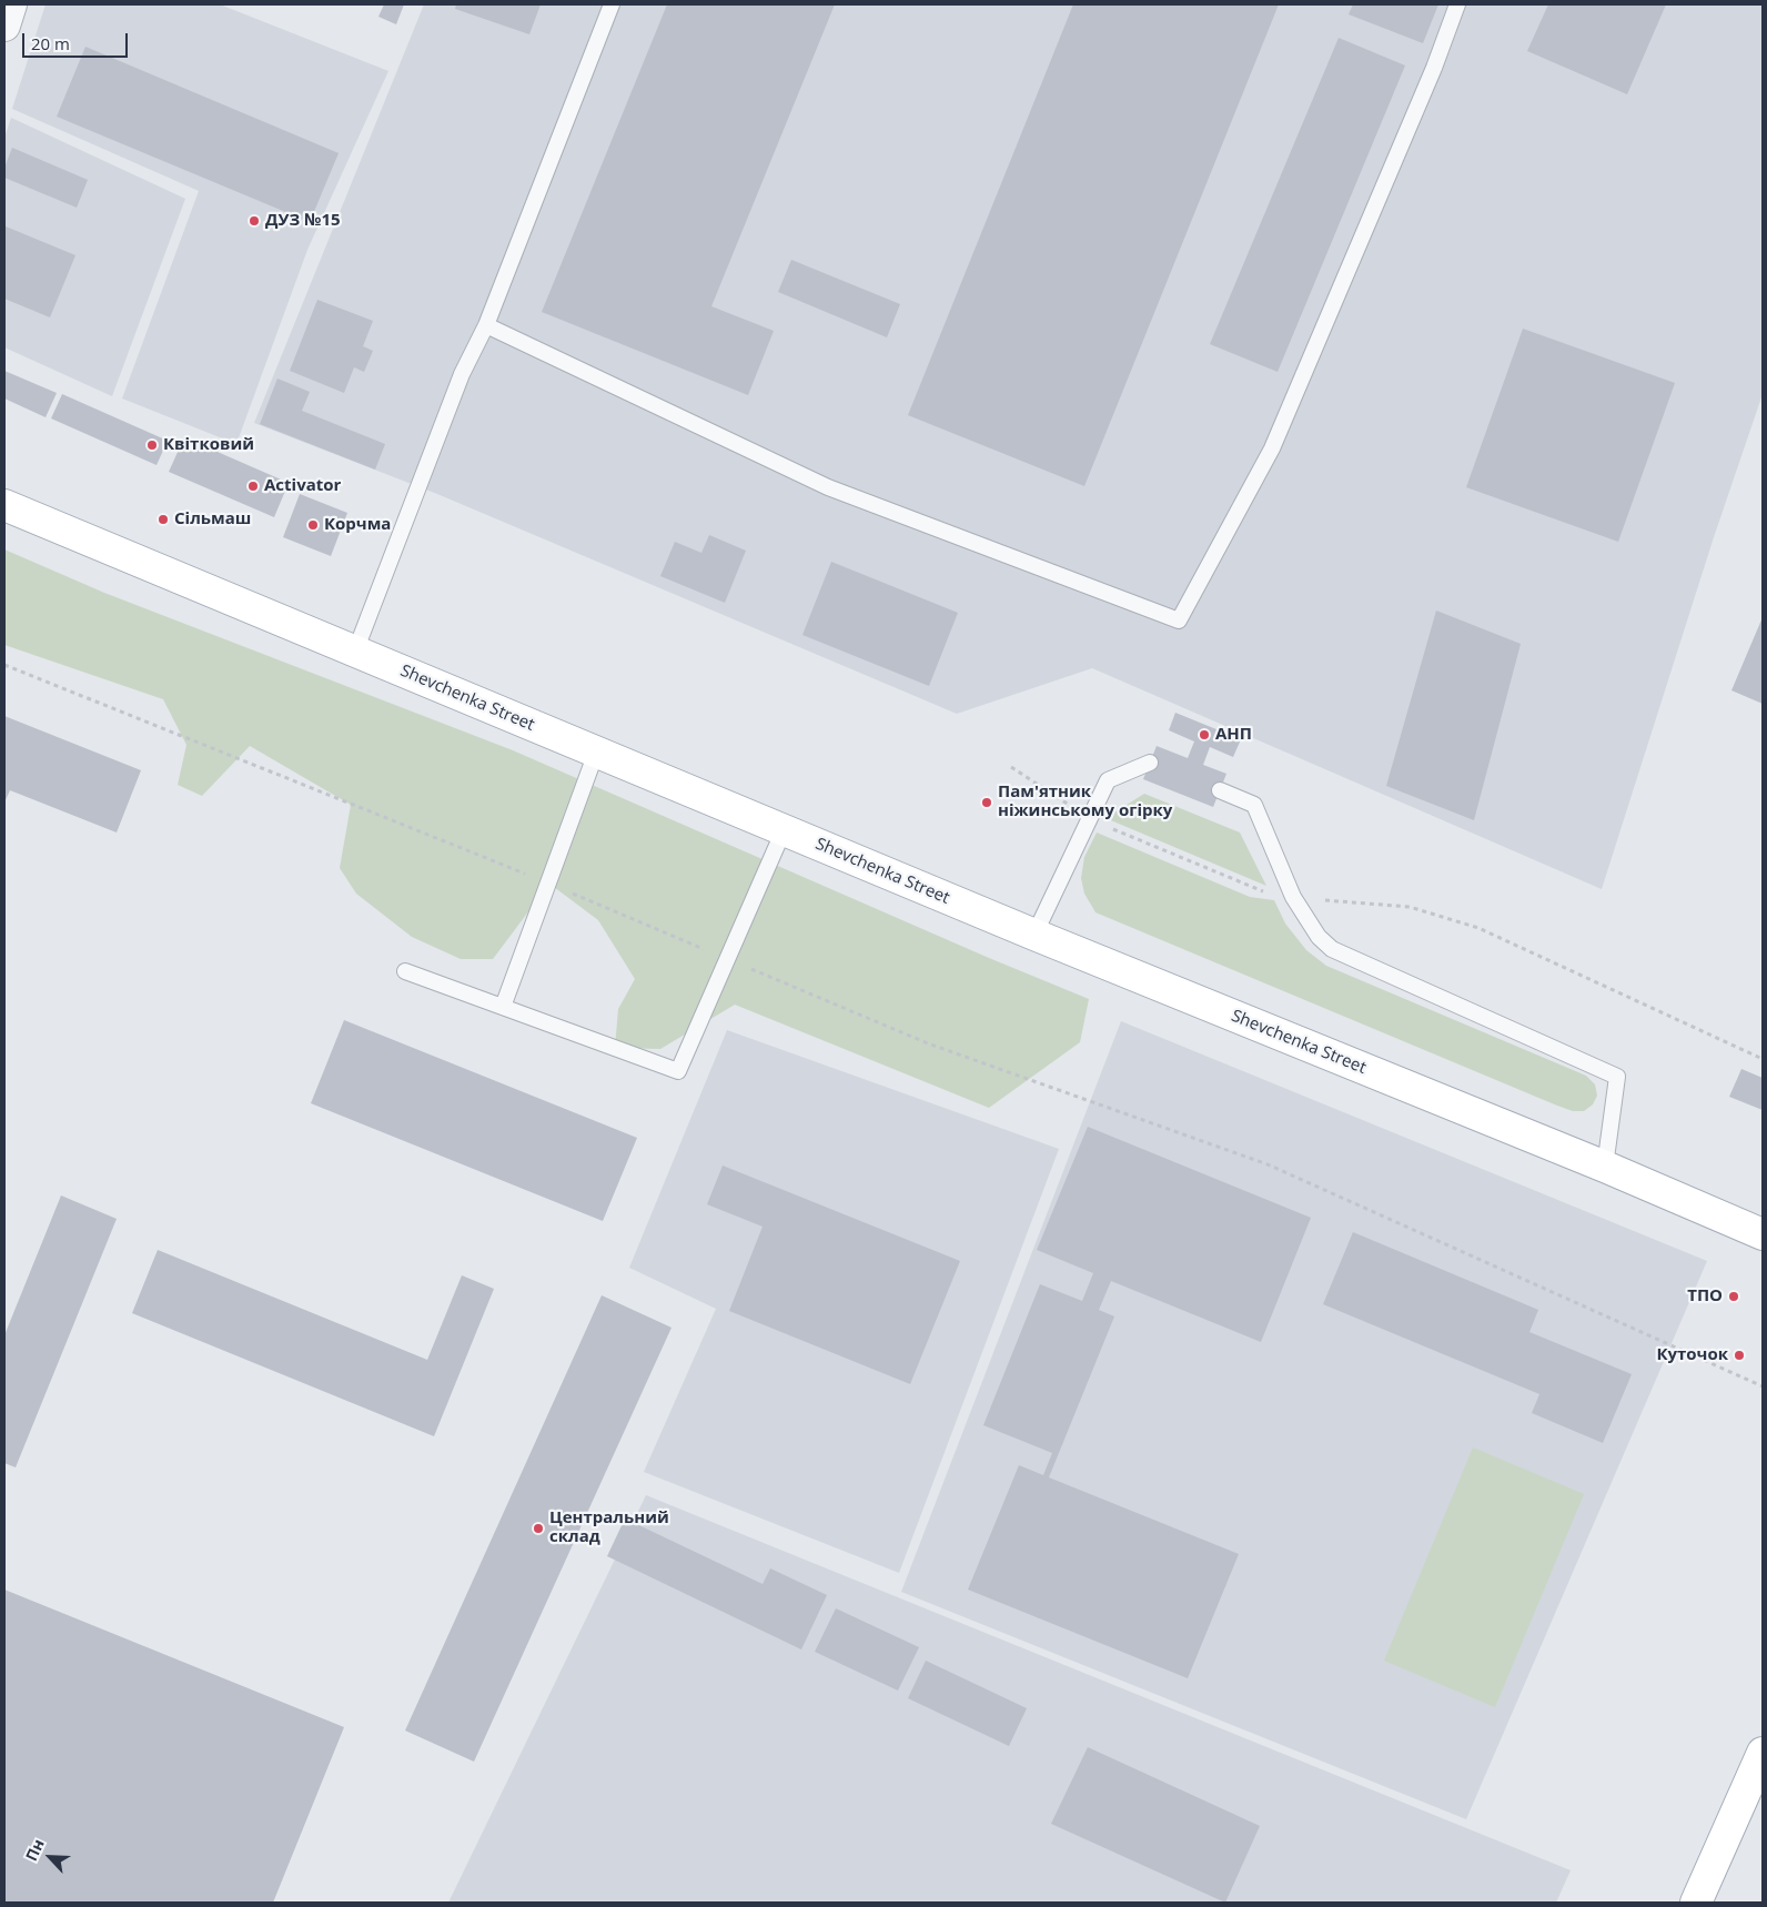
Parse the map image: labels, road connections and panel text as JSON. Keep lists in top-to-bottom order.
{
  "streets": {
    "main road": ["Shevchenka Street"]
  },
  "places": [
    "ДУЗ №15",
    "Квітковий",
    "Activator",
    "Сільмаш",
    "Корчма",
    "АНП",
    "Пам'ятник ніжинському огірку",
    "ТПО",
    "Куточок",
    "Центральний склад"
  ],
  "scale_bar": "20 m",
  "north": "top left"
}
